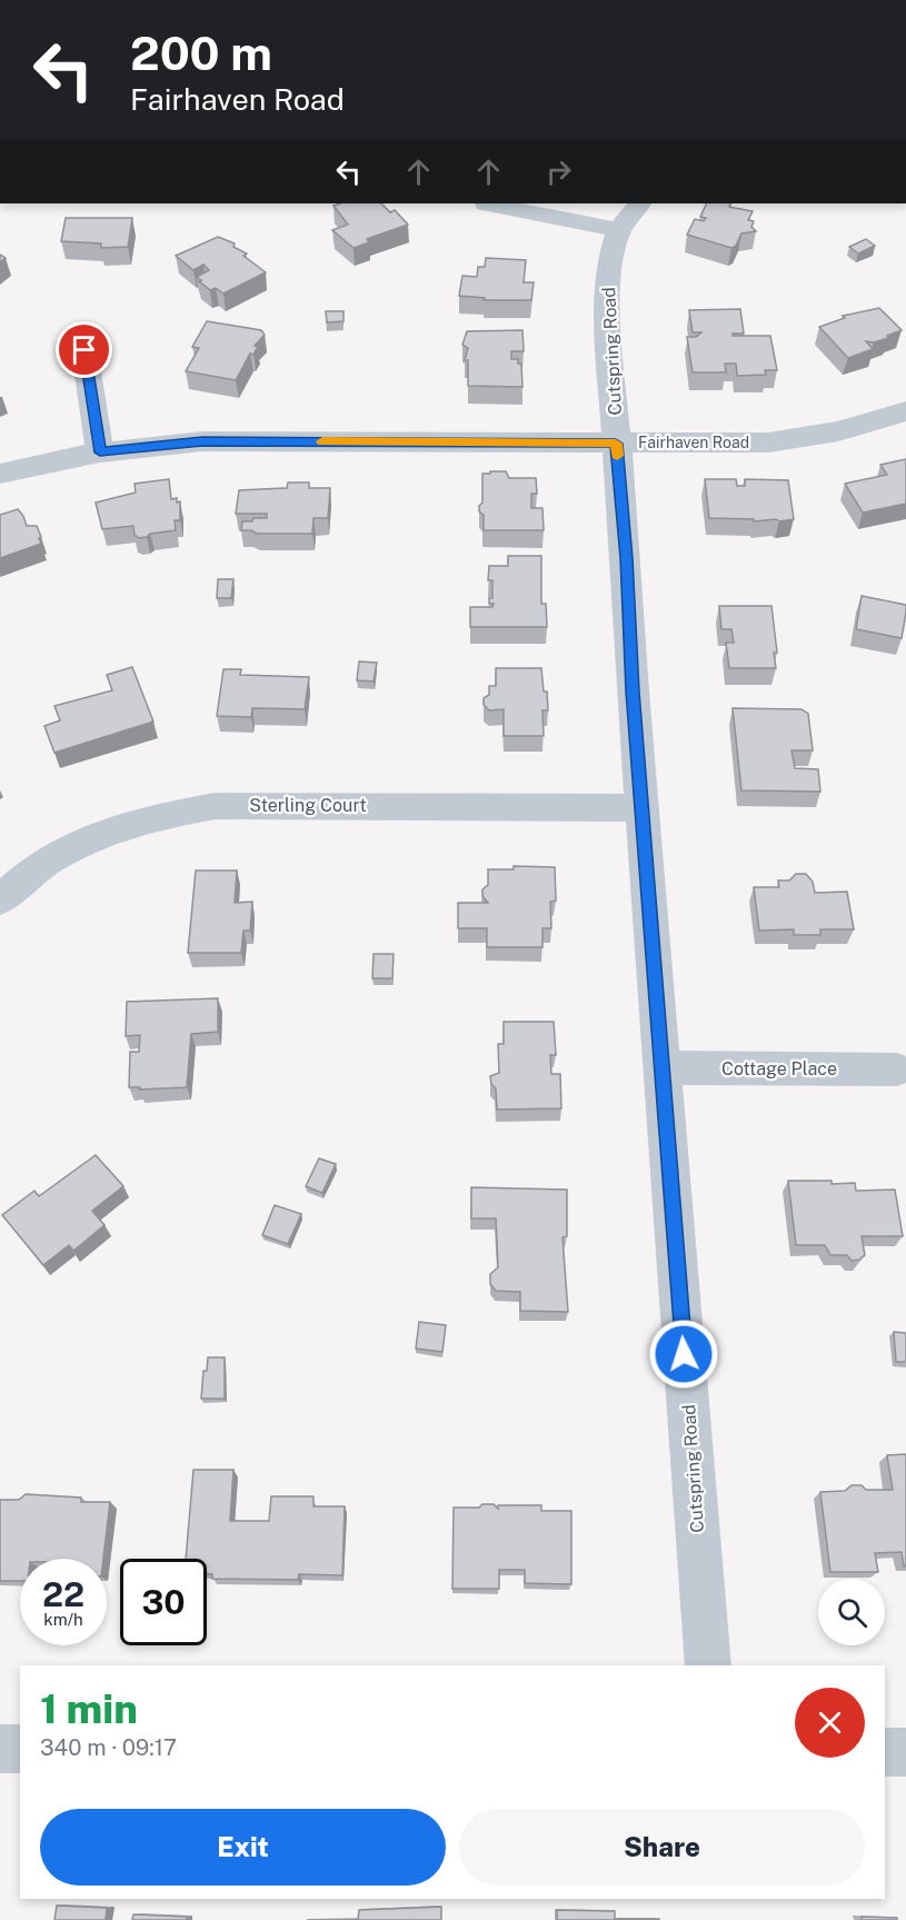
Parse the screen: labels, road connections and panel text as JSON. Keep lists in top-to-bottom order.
{
  "streets": {
    "street": [
      "Cutspring Road",
      "Fairhaven Road",
      "Sterling Court",
      "Cottage Place"
    ]
  },
  "crossings": [
    ["Cutspring Road", "Fairhaven Road"],
    ["Cutspring Road", "Sterling Court"],
    ["Cutspring Road", "Cottage Place"]
  ],
  "page": {
    "turn": ["200 m", "Fairhaven Road"],
    "speed": "22 km/h",
    "limit": "30",
    "heading": ["1 min", "340 m · 09:17"],
    "buttons": ["Exit", "Share"]
  }
}
